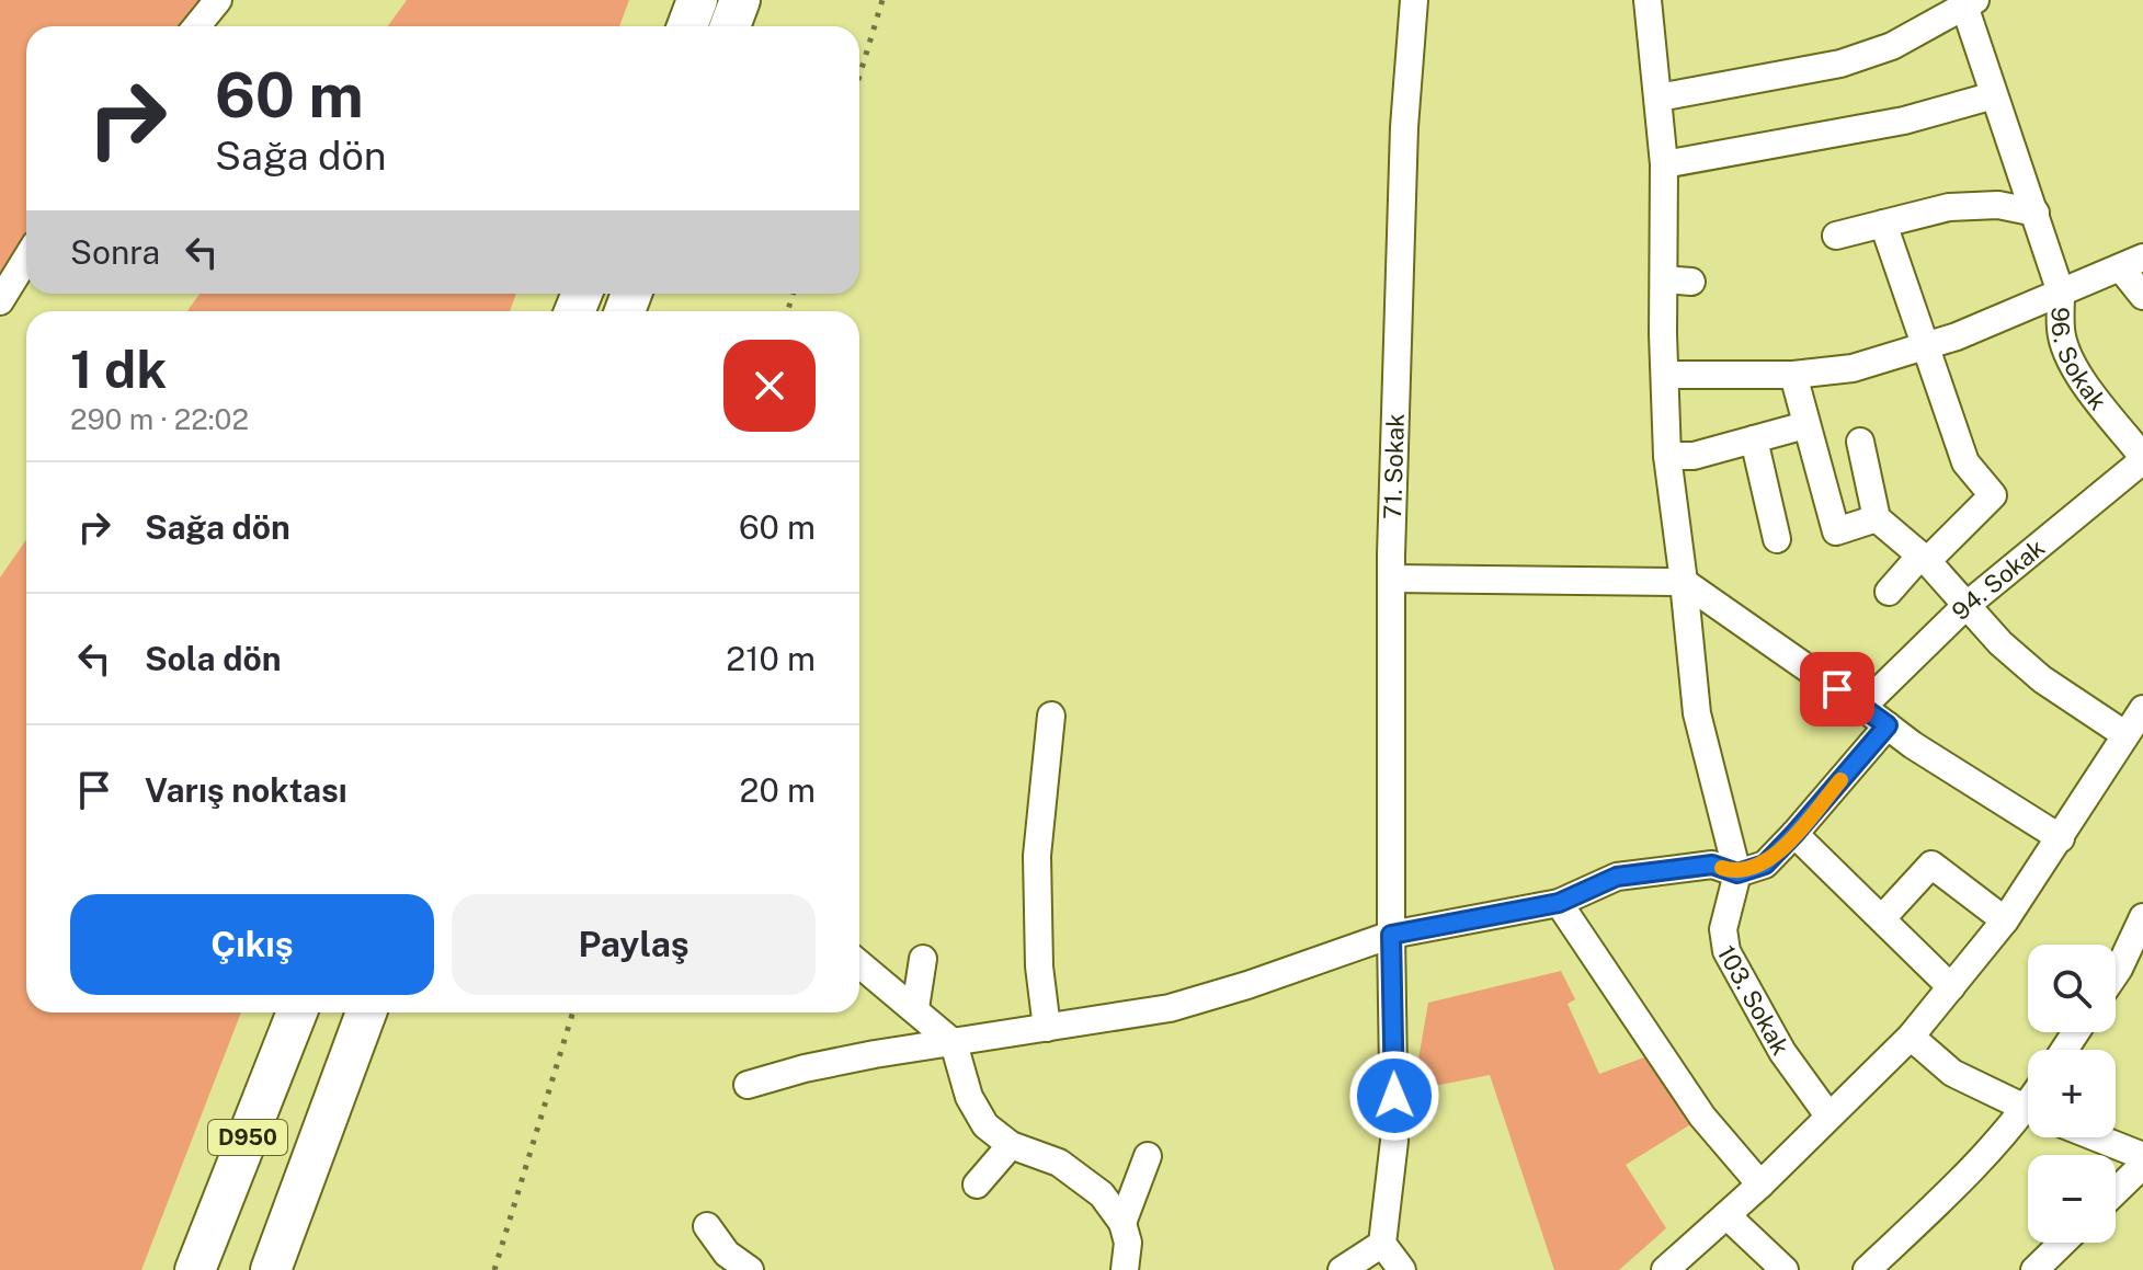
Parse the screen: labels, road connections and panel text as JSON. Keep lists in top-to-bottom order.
{
  "streets": {
    "highway": ["D950"],
    "street": [
      "96. Sokak",
      "71. Sokak",
      "94. Sokak",
      "103. Sokak"
    ]
  },
  "crossings": [
    ["96. Sokak", "94. Sokak"]
  ],
  "page": {
    "turn": ["60 m", "Sağa dön"],
    "then": "Sonra",
    "heading": ["1 dk", "290 m · 22:02"],
    "list": [
      {
        "name": "Sağa dön",
        "value": "60 m"
      },
      {
        "name": "Sola dön",
        "value": "210 m"
      },
      {
        "name": "Varış noktası",
        "value": "20 m"
      }
    ],
    "buttons": ["Çıkış", "Paylaş"],
    "map_buttons": ["+", "−"]
  }
}
